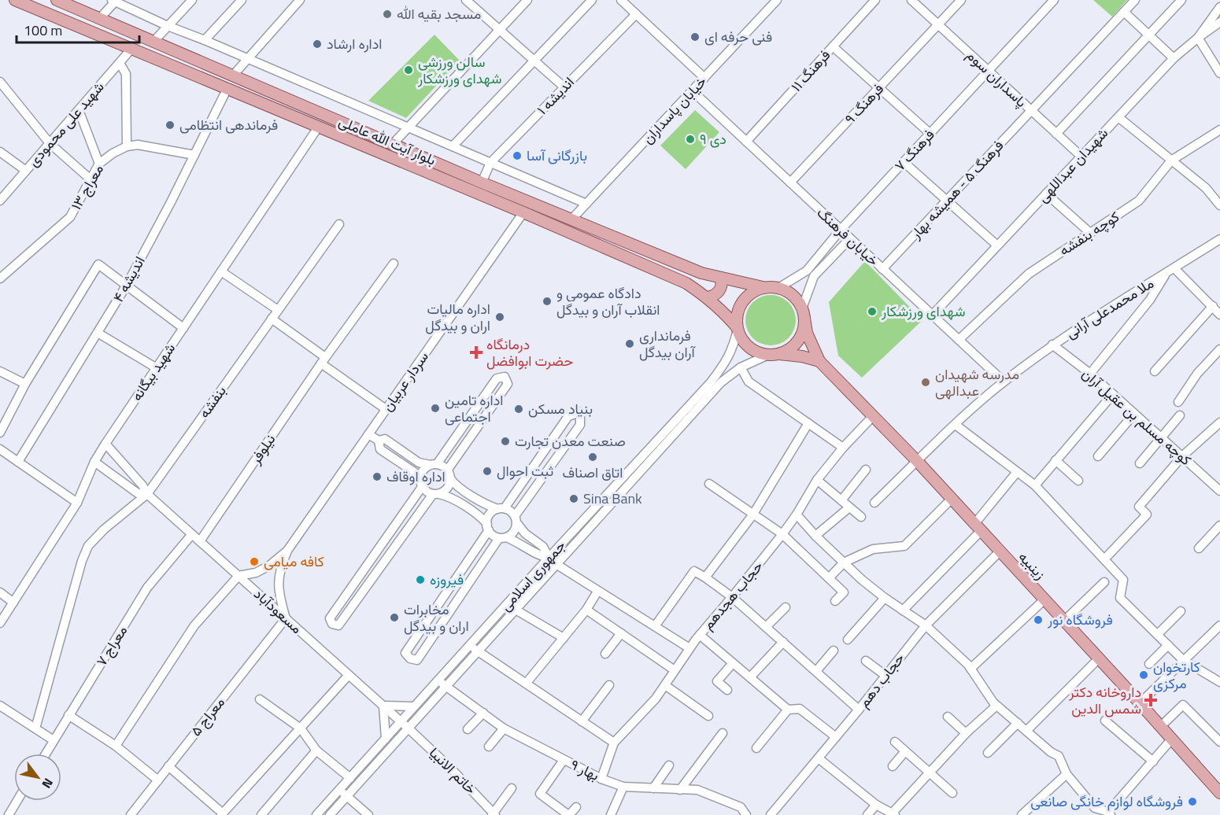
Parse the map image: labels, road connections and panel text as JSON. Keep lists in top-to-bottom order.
{
  "streets": {
    "main road": ["بلوار آیت‌ الله عاملی", "زینبیه"],
    "street": [
      "فرهنگ ۱۱",
      "پاسداران سوم",
      "اندیشه ۱",
      "فرهنگ ۹",
      "خیابان پاسداران",
      "شهید علی محمودی",
      "فرهنگ ۷",
      "شهیدان عبداللهی",
      "معراج ۱۳",
      "فرهنگ ۵ - همیشه بهار",
      "کوچه بنفشه",
      "خیابان فرهنگ",
      "اندیشه ۴",
      "ملا محمدعلی آرانی",
      "شهید بیگانه",
      "سردار عربیان",
      "بنفشه",
      "کوچه مسلم بن عقیل آران",
      "نیلوفر",
      "جمهوری اسلامی",
      "حجاب هجدهم",
      "مسعودآباد",
      "معراج ۷",
      "حجاب دهم",
      "معراج ۵",
      "بهار ۹",
      "خاتم الانبیا"
    ]
  },
  "crossings": [
    ["فرهنگ ۱۱", "خیابان فرهنگ"],
    ["پاسداران سوم", "فرهنگ ۹"],
    ["پاسداران سوم", "فرهنگ ۷"],
    ["پاسداران سوم", "شهیدان عبداللهی"],
    ["پاسداران سوم", "فرهنگ ۵ - همیشه بهار"],
    ["اندیشه ۱", "بلوار آیت‌ الله عاملی"],
    ["فرهنگ ۹", "خیابان فرهنگ"],
    ["خیابان پاسداران", "بلوار آیت‌ الله عاملی"],
    ["خیابان پاسداران", "خیابان فرهنگ"],
    ["شهید علی محمودی", "بلوار آیت‌ الله عاملی"],
    ["بلوار آیت‌ الله عاملی", "فرهنگ ۷"],
    ["بلوار آیت‌ الله عاملی", "اندیشه ۴"],
    ["بلوار آیت‌ الله عاملی", "شهید بیگانه"],
    ["بلوار آیت‌ الله عاملی", "سردار عربیان"],
    ["بلوار آیت‌ الله عاملی", "زینبیه"],
    ["بلوار آیت‌ الله عاملی", "جمهوری اسلامی"],
    ["فرهنگ ۷", "خیابان فرهنگ"],
    ["فرهنگ ۷", "زینبیه"],
    ["فرهنگ ۷", "جمهوری اسلامی"],
    ["شهیدان عبداللهی", "خیابان فرهنگ"],
    ["فرهنگ ۵ - همیشه بهار", "خیابان فرهنگ"],
    ["کوچه بنفشه", "خیابان فرهنگ"],
    ["خیابان فرهنگ", "ملا محمدعلی آرانی"],
    ["ملا محمدعلی آرانی", "کوچه مسلم بن عقیل آران"],
    ["ملا محمدعلی آرانی", "زینبیه"],
    ["شهید بیگانه", "مسعودآباد"],
    ["بنفشه", "مسعودآباد"],
    ["نیلوفر", "مسعودآباد"],
    ["زینبیه", "جمهوری اسلامی"],
    ["زینبیه", "حجاب هجدهم"],
    ["زینبیه", "حجاب دهم"],
    ["جمهوری اسلامی", "مسعودآباد"],
    ["جمهوری اسلامی", "بهار ۹"],
    ["جمهوری اسلامی", "خاتم الانبیا"],
    ["حجاب هجدهم", "بهار ۹"],
    ["مسعودآباد", "معراج ۷"],
    ["مسعودآباد", "معراج ۵"],
    ["مسعودآباد", "خاتم الانبیا"]
  ],
  "places": {
    "other": [
      "مسجد بقیه الله",
      "فنی حرفه ای",
      "اداره ارشاد",
      "سالن ورزشی شهدای ورزشکار",
      "فرماندهی انتظامی",
      "۹ دی",
      "بازرگانی آسا",
      "دادگاه عمومی و انقلاب آران و بیدگل",
      "شهدای ورزشکار",
      "اداره مالیات اران و بیدگل",
      "فرمانداری آران بیدگل",
      "مدرسه شهیدان عبدالهی",
      "اداره تامین اجتماعی",
      "بنیاد مسکن",
      "صنعت معدن تجارت",
      "اتاق اصناف",
      "ثبت احوال",
      "اداره اوقاف",
      "Sina Bank",
      "کافه میامی",
      "فیروزه",
      "مخابرات اران و بیدگل",
      "فروشگاه نور",
      "کارتخوان مرکزی",
      "فروشگاه لوازم خانگی صانعی"
    ],
    "health": ["درمانگاه حضرت ابوافضل", "داروخانه دکتر شمس الدین"]
  },
  "scale_bar": "100 m",
  "north": "bottom right"
}
